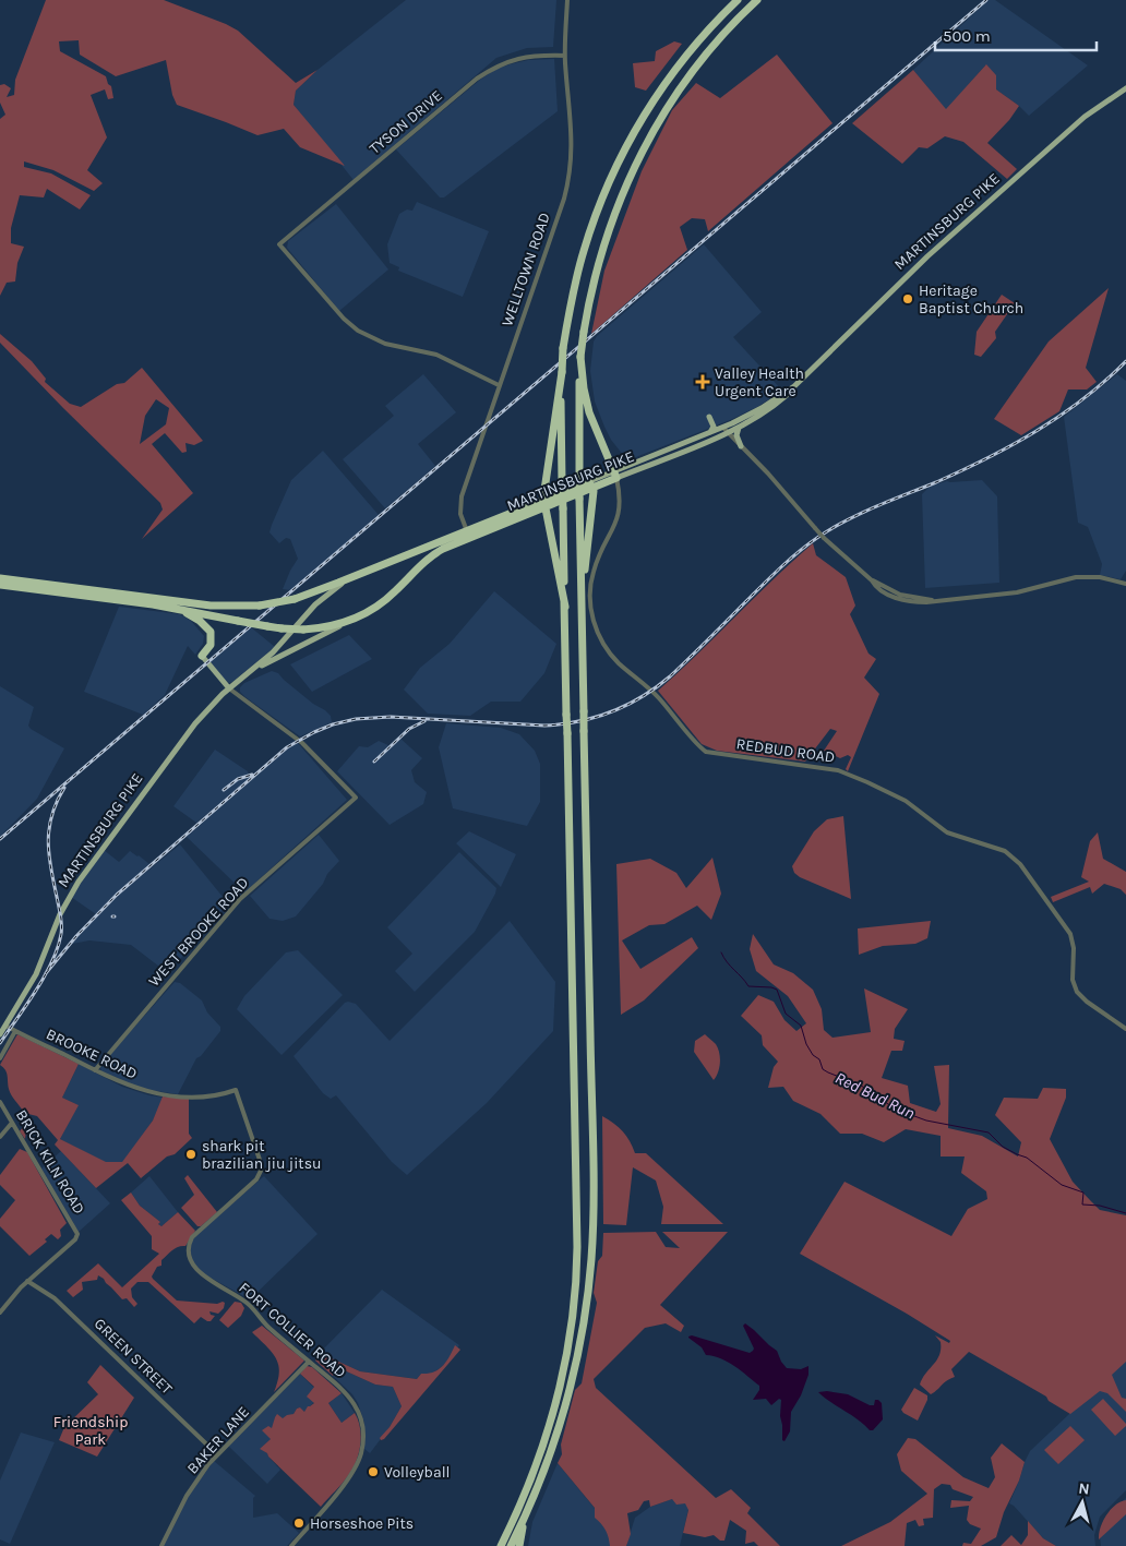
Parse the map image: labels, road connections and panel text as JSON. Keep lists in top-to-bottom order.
{
  "streets": {
    "highway": ["MARTINSBURG PIKE"],
    "street": [
      "TYSON DRIVE",
      "WELLTOWN ROAD",
      "REDBUD ROAD",
      "WEST BROOKE ROAD",
      "BROOKE ROAD",
      "BRICK KILN ROAD",
      "FORT COLLIER ROAD",
      "GREEN STREET",
      "BAKER LANE"
    ]
  },
  "crossings": [
    ["TYSON DRIVE", "WELLTOWN ROAD"],
    ["MARTINSBURG PIKE", "WELLTOWN ROAD"],
    ["MARTINSBURG PIKE", "REDBUD ROAD"],
    ["MARTINSBURG PIKE", "WEST BROOKE ROAD"],
    ["MARTINSBURG PIKE", "BROOKE ROAD"],
    ["WEST BROOKE ROAD", "BROOKE ROAD"],
    ["BROOKE ROAD", "FORT COLLIER ROAD"],
    ["BRICK KILN ROAD", "GREEN STREET"],
    ["FORT COLLIER ROAD", "BAKER LANE"],
    ["GREEN STREET", "BAKER LANE"]
  ],
  "water": ["Red Bud Run"],
  "parks": ["Friendship Park"],
  "places": {
    "other": [
      "Heritage Baptist Church",
      "shark pit brazilian jiu jitsu",
      "Volleyball",
      "Horseshoe Pits"
    ],
    "health": ["Valley Health Urgent Care"]
  },
  "scale_bar": "500 m",
  "north": "top"
}
